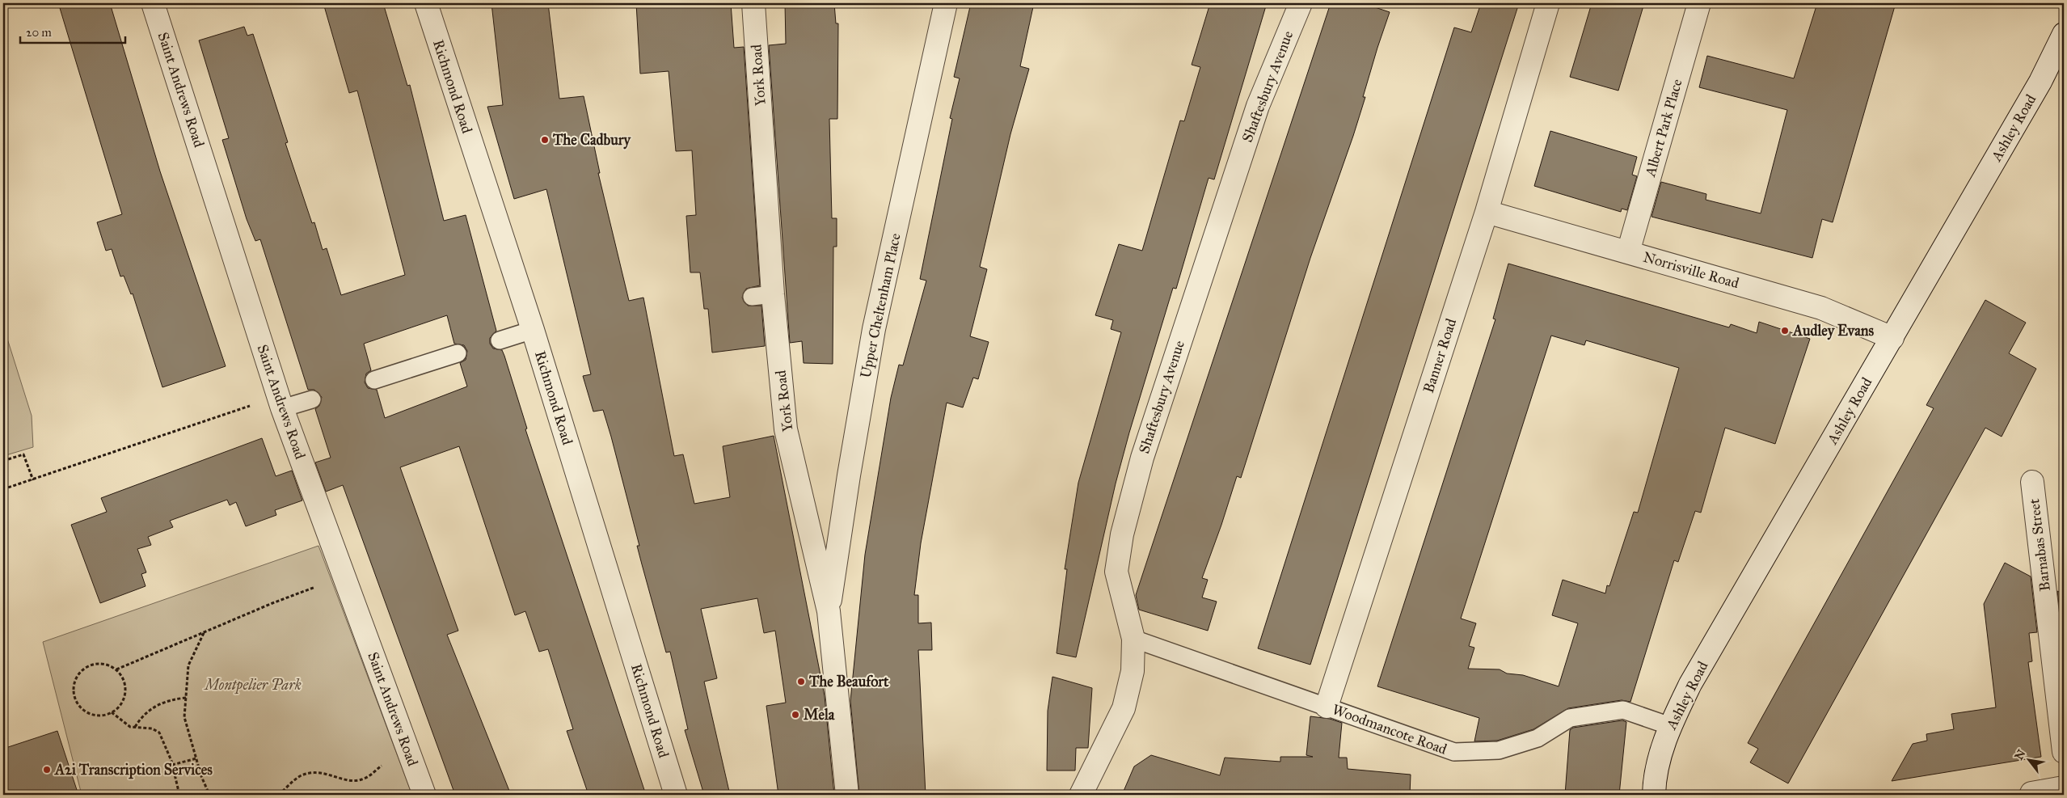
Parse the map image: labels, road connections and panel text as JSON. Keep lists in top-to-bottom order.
{
  "streets": {
    "street": [
      "York Road",
      "Richmond Road",
      "Shaftesbury Avenue",
      "Saint Andrews Road",
      "Albert Park Place",
      "Ashley Road",
      "Norrisville Road",
      "Upper Cheltenham Place",
      "Banner Road",
      "Barnabas Street"
    ],
    "lane": ["Woodmancote Road"]
  },
  "crossings": [
    ["York Road", "Upper Cheltenham Place"],
    ["Shaftesbury Avenue", "Woodmancote Road"],
    ["Albert Park Place", "Norrisville Road"],
    ["Ashley Road", "Norrisville Road"],
    ["Ashley Road", "Woodmancote Road"],
    ["Norrisville Road", "Banner Road"],
    ["Banner Road", "Woodmancote Road"]
  ],
  "parks": ["Montpelier Park"],
  "places": [
    "The Cadbury",
    "Audley Evans",
    "The Beaufort",
    "Mela",
    "A2i Transcription Services"
  ],
  "scale_bar": "20 m",
  "north": "top left"
}
